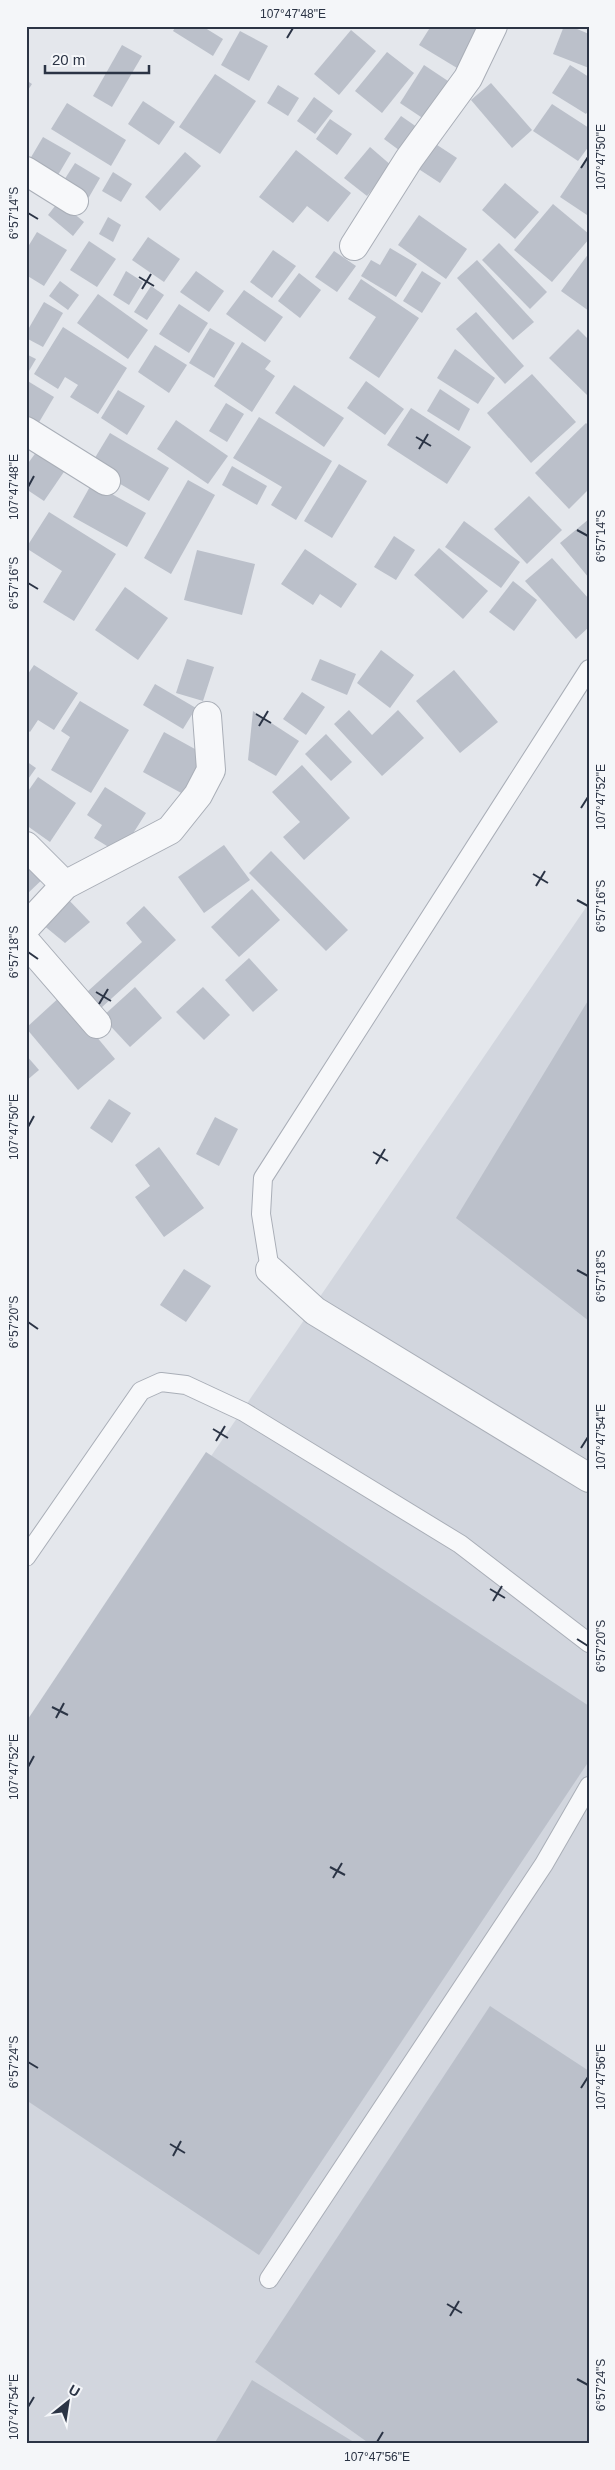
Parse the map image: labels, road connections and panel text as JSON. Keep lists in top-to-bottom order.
{
  "scale_bar": "20 m",
  "north": "top right",
  "coordinates": [
    "107°47'48\"E",
    "107°47'50\"E",
    "6°57'14\"S",
    "6°57'16\"S",
    "107°47'52\"E",
    "6°57'18\"S",
    "6°57'20\"S",
    "107°47'54\"E",
    "6°57'24\"S",
    "107°47'56\"E"
  ]
}
